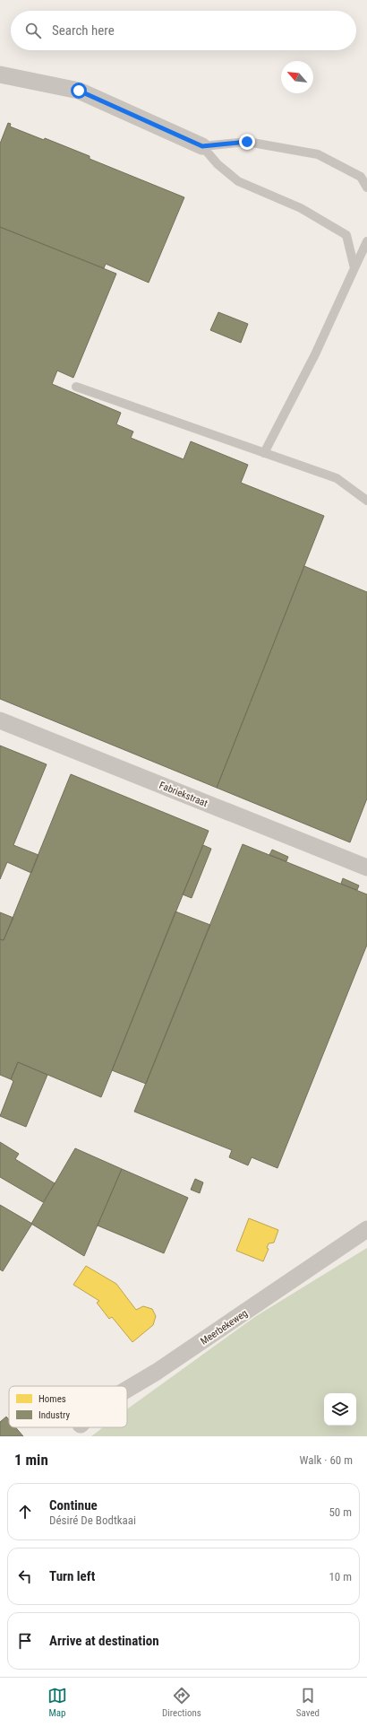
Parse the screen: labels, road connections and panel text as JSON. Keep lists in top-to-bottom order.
{
  "streets": {
    "street": ["Fabriekstraat", "Meerbekeweg"]
  },
  "legend": ["Homes", "Industry"],
  "north": "top left",
  "page": {
    "search": "Search here",
    "heading": ["1 min", "Walk · 60 m"],
    "list": [
      ["Continue", "Désiré De Bodtkaai", "50 m"],
      ["Turn left", "10 m"],
      "Arrive at destination"
    ],
    "nav": ["Map", "Directions", "Saved"]
  }
}
